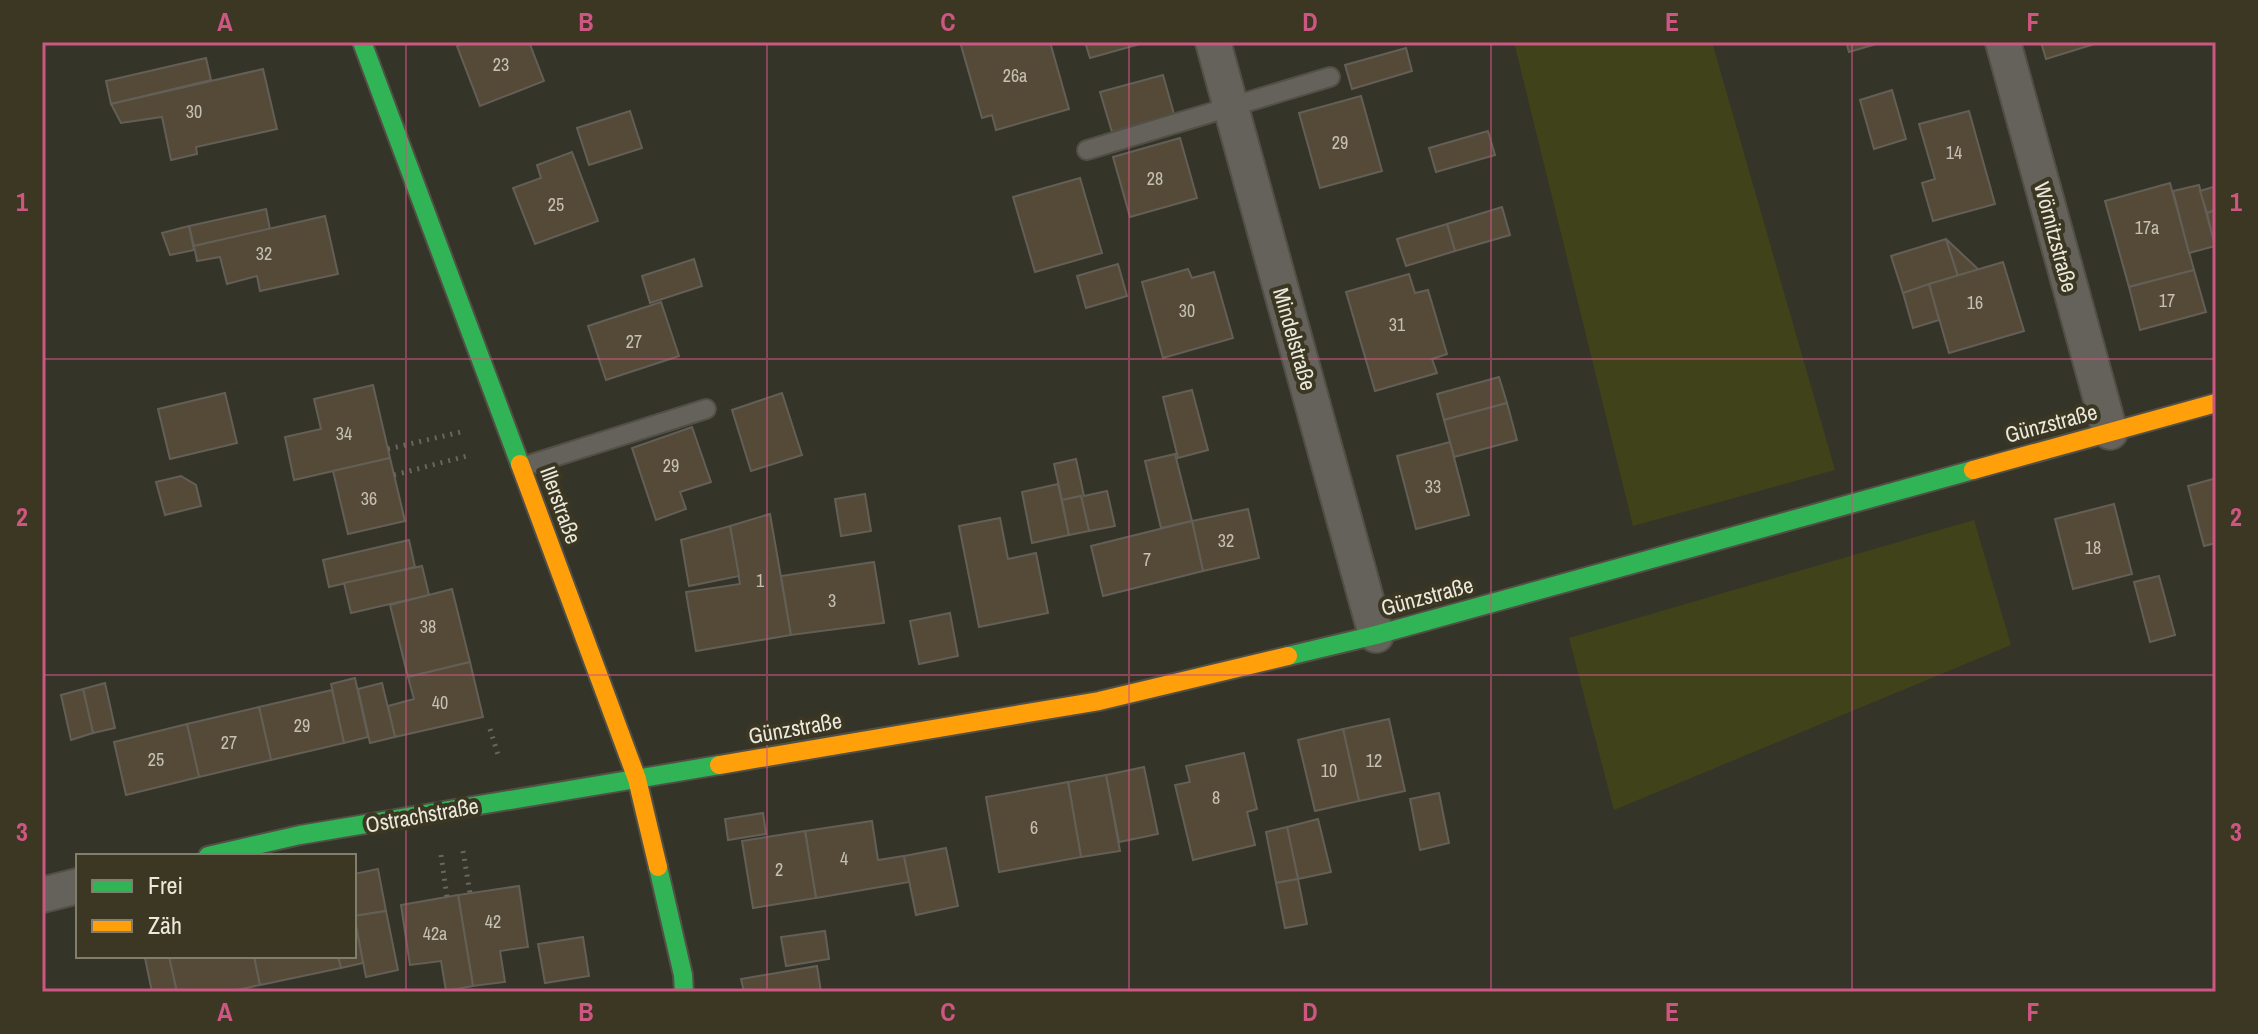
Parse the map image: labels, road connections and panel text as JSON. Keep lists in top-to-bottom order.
{
  "streets": {
    "street": [
      "Wörnitzstraße",
      "Mindelstraße",
      "Günzstraße",
      "Illerstraße",
      "Ostrachstraße"
    ]
  },
  "crossings": [
    ["Wörnitzstraße", "Günzstraße"],
    ["Mindelstraße", "Günzstraße"],
    ["Günzstraße", "Illerstraße"],
    ["Günzstraße", "Ostrachstraße"],
    ["Illerstraße", "Ostrachstraße"]
  ],
  "house_numbers": [
    "23",
    "26a",
    "30",
    "29",
    "14",
    "28",
    "25",
    "17a",
    "32",
    "17",
    "16",
    "30",
    "31",
    "27",
    "34",
    "29",
    "33",
    "36",
    "32",
    "18",
    "7",
    "1",
    "3",
    "38",
    "40",
    "29",
    "27",
    "25",
    "12",
    "10",
    "8",
    "6",
    "4",
    "2",
    "42",
    "42a"
  ],
  "legend": ["Frei", "Zäh"],
  "grid": {
    "columns": [
      "A",
      "B",
      "C",
      "D",
      "E",
      "F"
    ],
    "rows": ["1", "2", "3"]
  }
}
